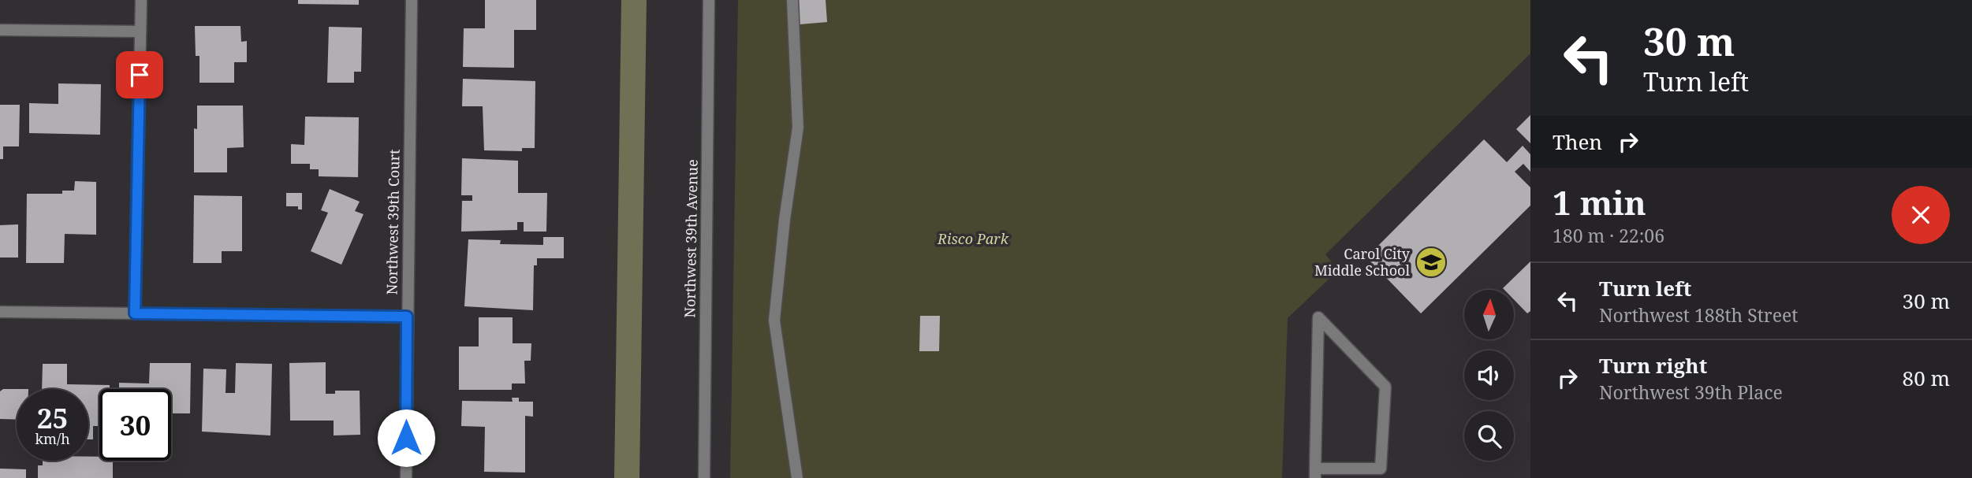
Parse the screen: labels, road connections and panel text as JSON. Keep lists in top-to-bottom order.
{
  "streets": {
    "street": ["Northwest 39th Court", "Northwest 39th Avenue"]
  },
  "parks": ["Risco Park"],
  "places": {
    "school or university": ["Carol City Middle School"]
  },
  "north": "top",
  "page": {
    "turn": ["30 m", "Turn left"],
    "then": "Then",
    "heading": ["1 min", "180 m · 22:06"],
    "list": [
      {
        "name": "Turn left",
        "note": "Northwest 188th Street",
        "value": "30 m"
      },
      {
        "name": "Turn right",
        "note": "Northwest 39th Place",
        "value": "80 m"
      }
    ],
    "speed": "25 km/h",
    "limit": "30"
  }
}
